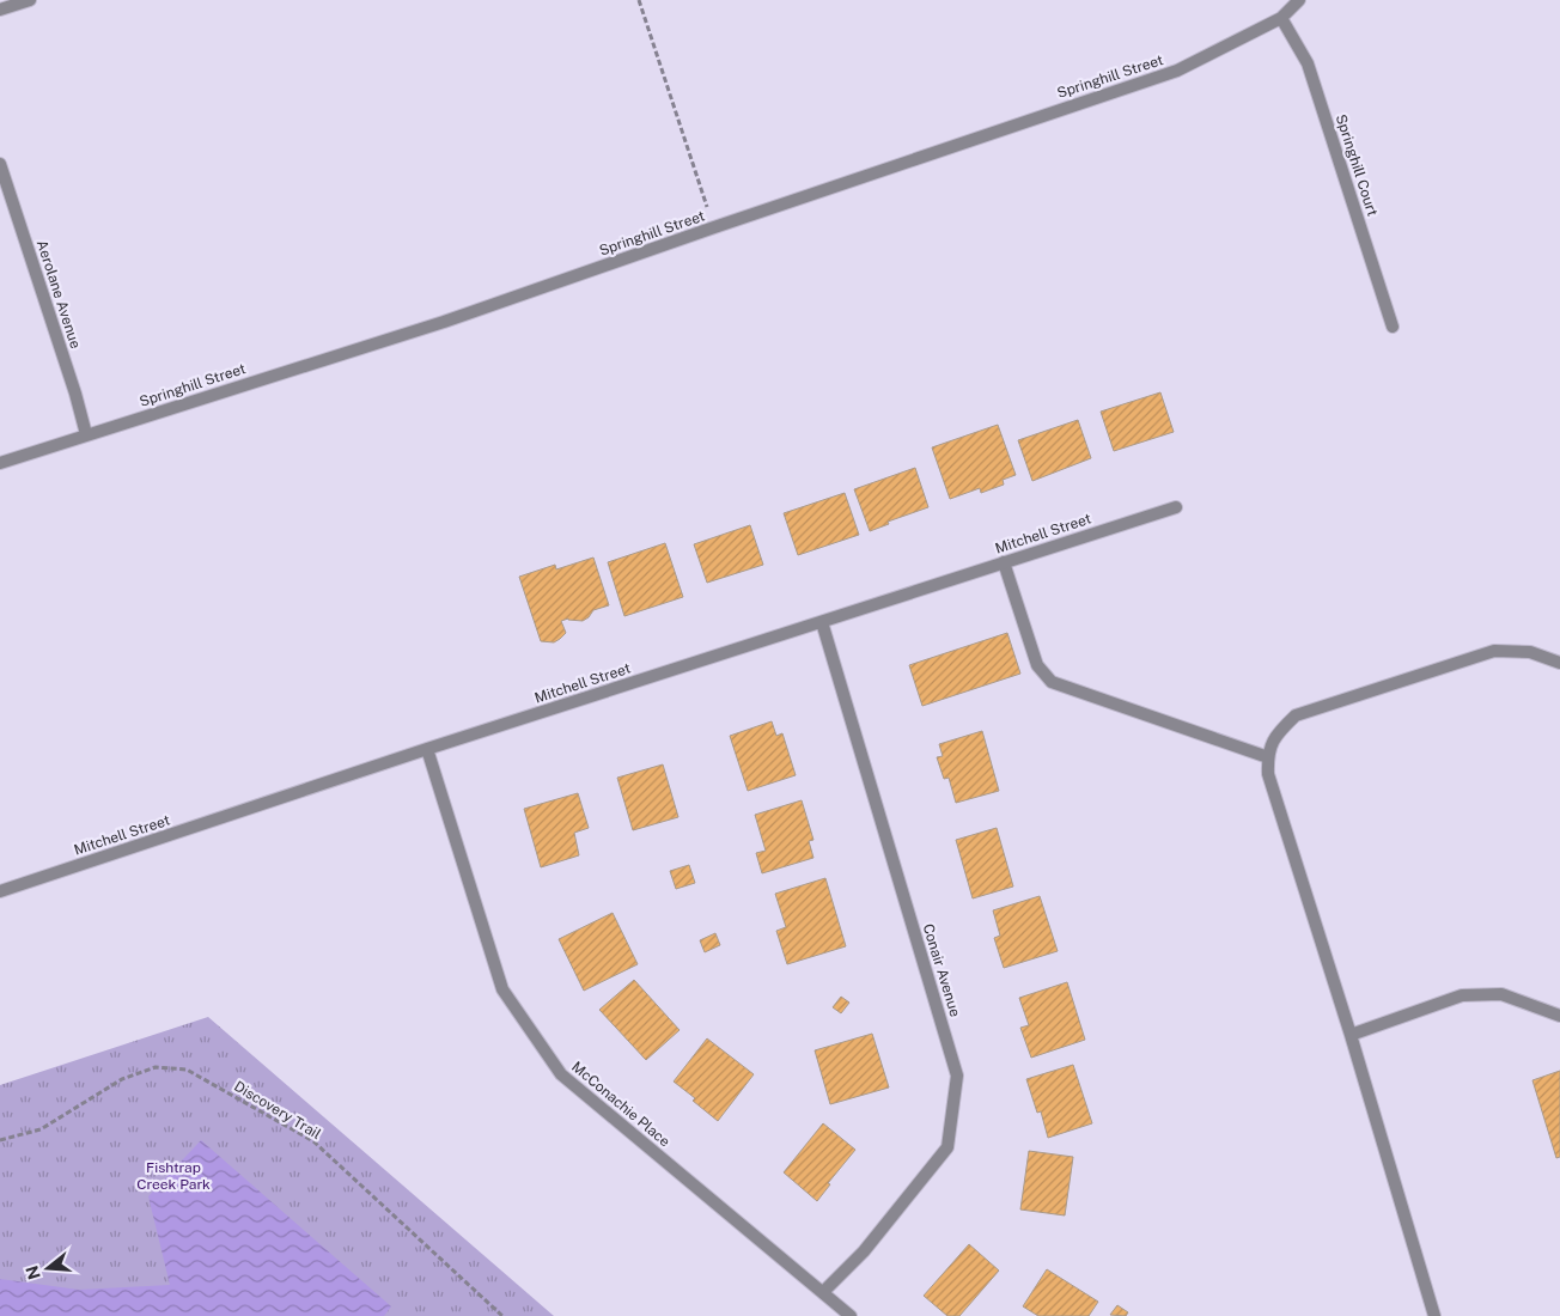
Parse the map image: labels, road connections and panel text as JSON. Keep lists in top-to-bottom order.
{
  "streets": {
    "street": [
      "Springhill Street",
      "Springhill Court",
      "Aerolane Avenue",
      "Mitchell Street",
      "Conair Avenue",
      "McConachie Place"
    ],
    "path": ["Discovery Trail"]
  },
  "crossings": [
    ["Springhill Street", "Springhill Court"],
    ["Springhill Street", "Aerolane Avenue"],
    ["Mitchell Street", "Conair Avenue"],
    ["Mitchell Street", "McConachie Place"],
    ["Conair Avenue", "McConachie Place"]
  ],
  "parks": ["Fishtrap Creek Park"],
  "north": "left"
}
